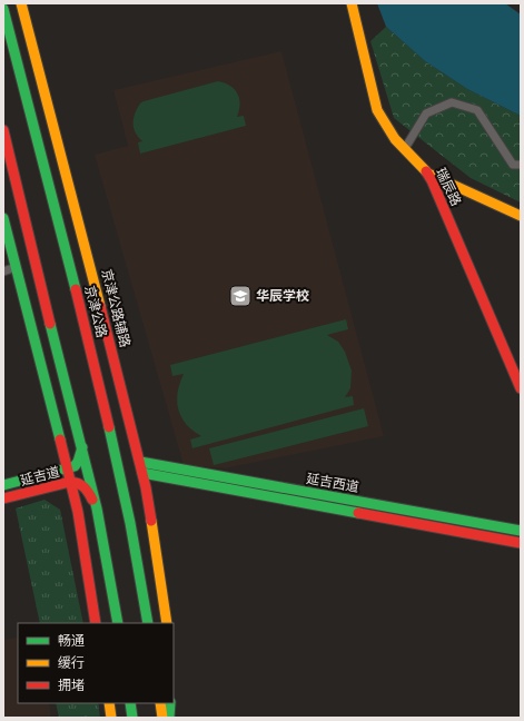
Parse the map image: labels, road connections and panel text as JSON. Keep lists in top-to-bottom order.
{
  "streets": {
    "main road": [
      "瑞辰路",
      "京津公路辅路",
      "京津公路",
      "延吉道",
      "延吉西道"
    ]
  },
  "crossings": [
    ["京津公路辅路", "延吉西道"]
  ],
  "places": {
    "school or university": ["华辰学校"]
  },
  "legend": ["畅通", "缓行", "拥堵"]
}
